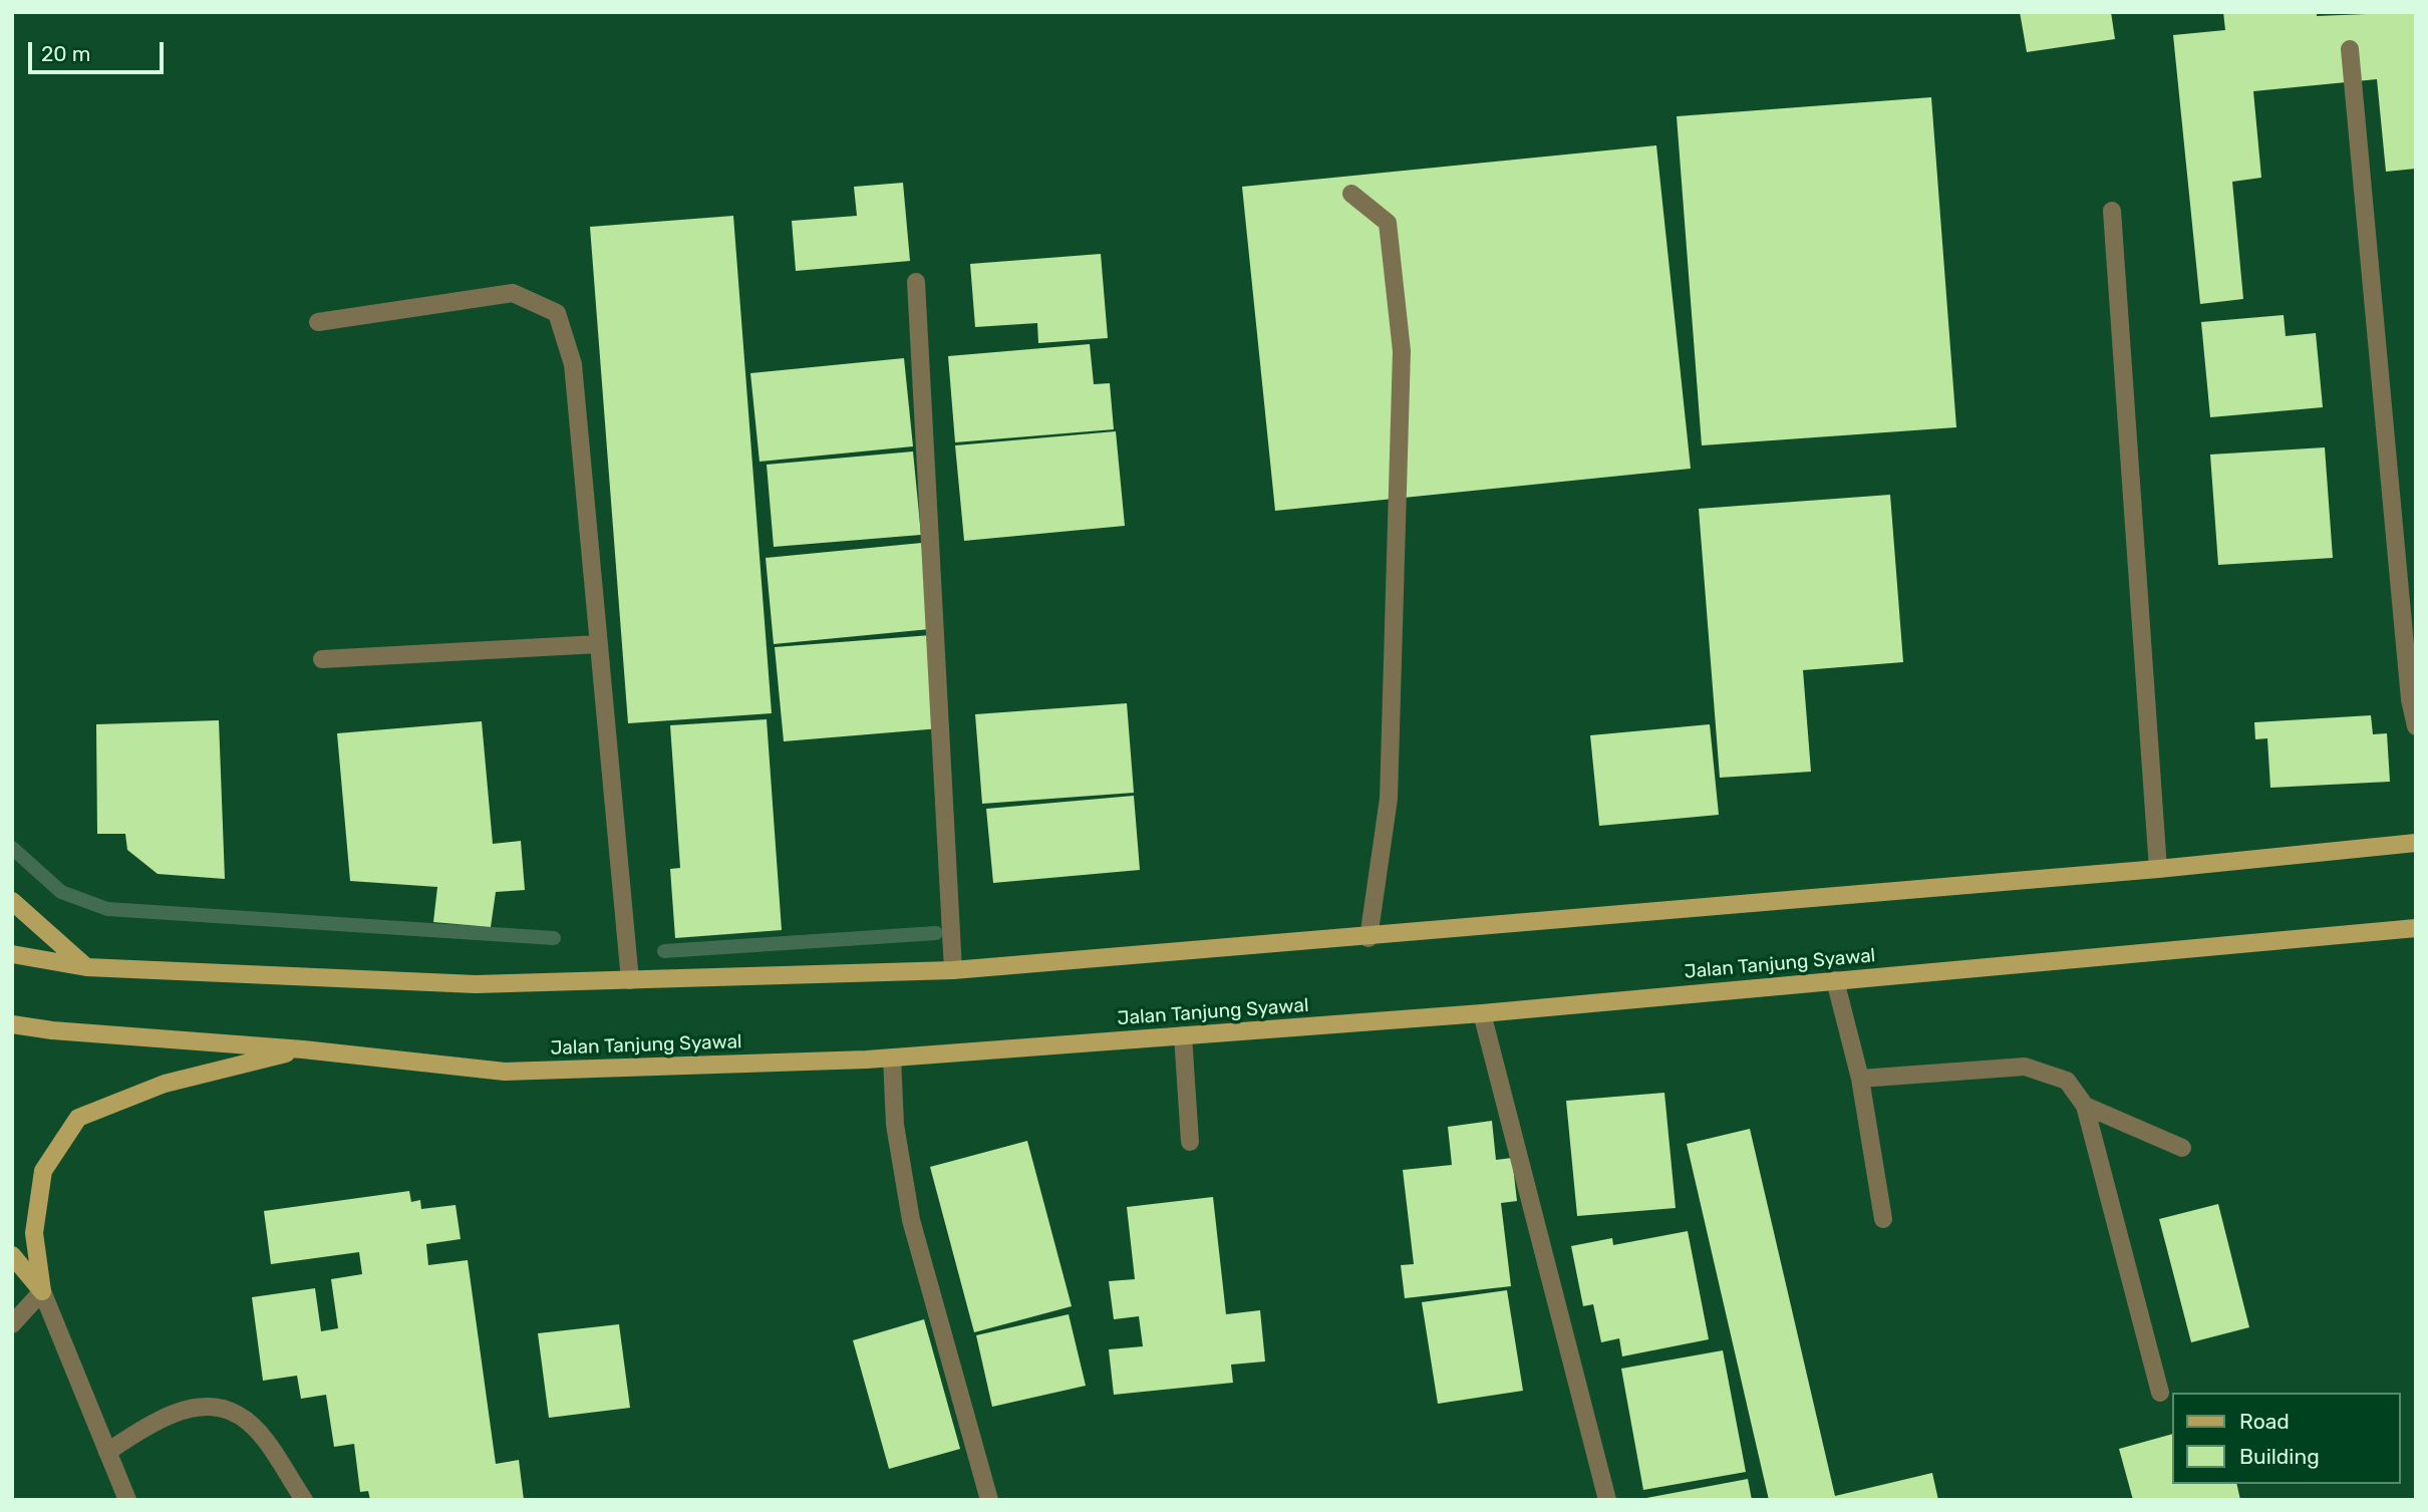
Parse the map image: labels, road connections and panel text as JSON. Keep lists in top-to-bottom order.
{
  "streets": {
    "main road": ["Jalan Tanjung Syawal"]
  },
  "legend": ["Road", "Building"],
  "scale_bar": "20 m"
}
